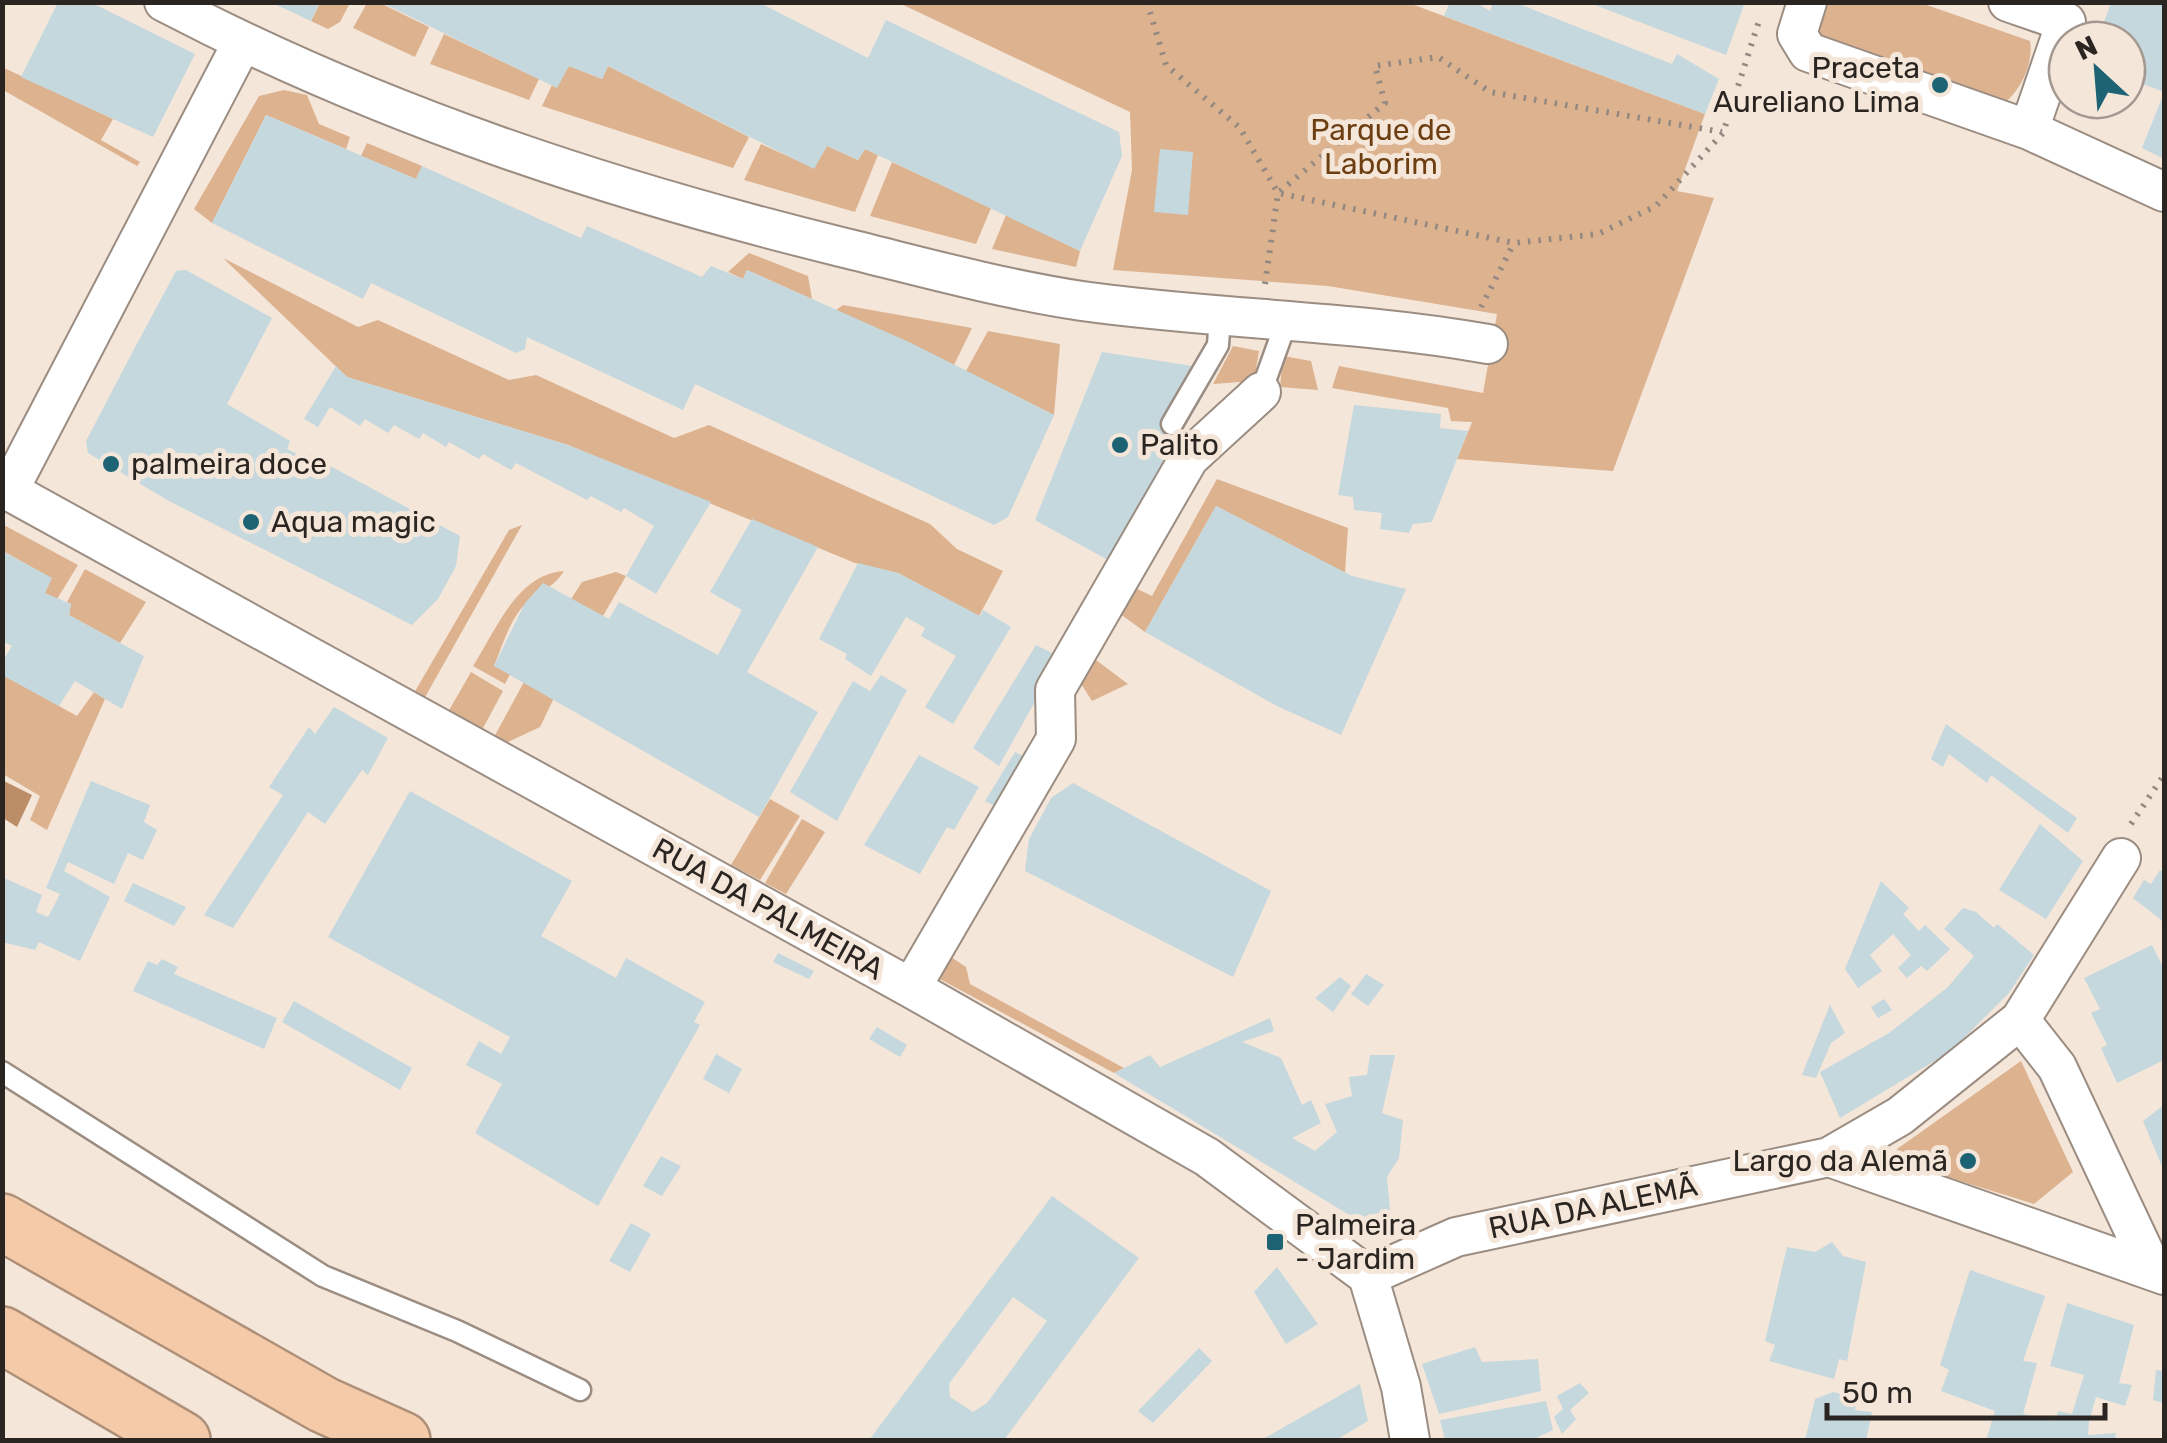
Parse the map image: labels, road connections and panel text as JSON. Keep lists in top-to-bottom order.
{
  "streets": {
    "street": ["RUA DA PALMEIRA", "RUA DA ALEMÃ"]
  },
  "crossings": [
    ["RUA DA PALMEIRA", "RUA DA ALEMÃ"]
  ],
  "parks": ["Parque de Laborim"],
  "places": {
    "other": [
      "Praceta Aureliano Lima",
      "Palito",
      "palmeira doce",
      "Aqua magic",
      "Largo da Alemã"
    ],
    "transit": ["Palmeira - Jardim"]
  },
  "scale_bar": "50 m",
  "north": "top left"
}
